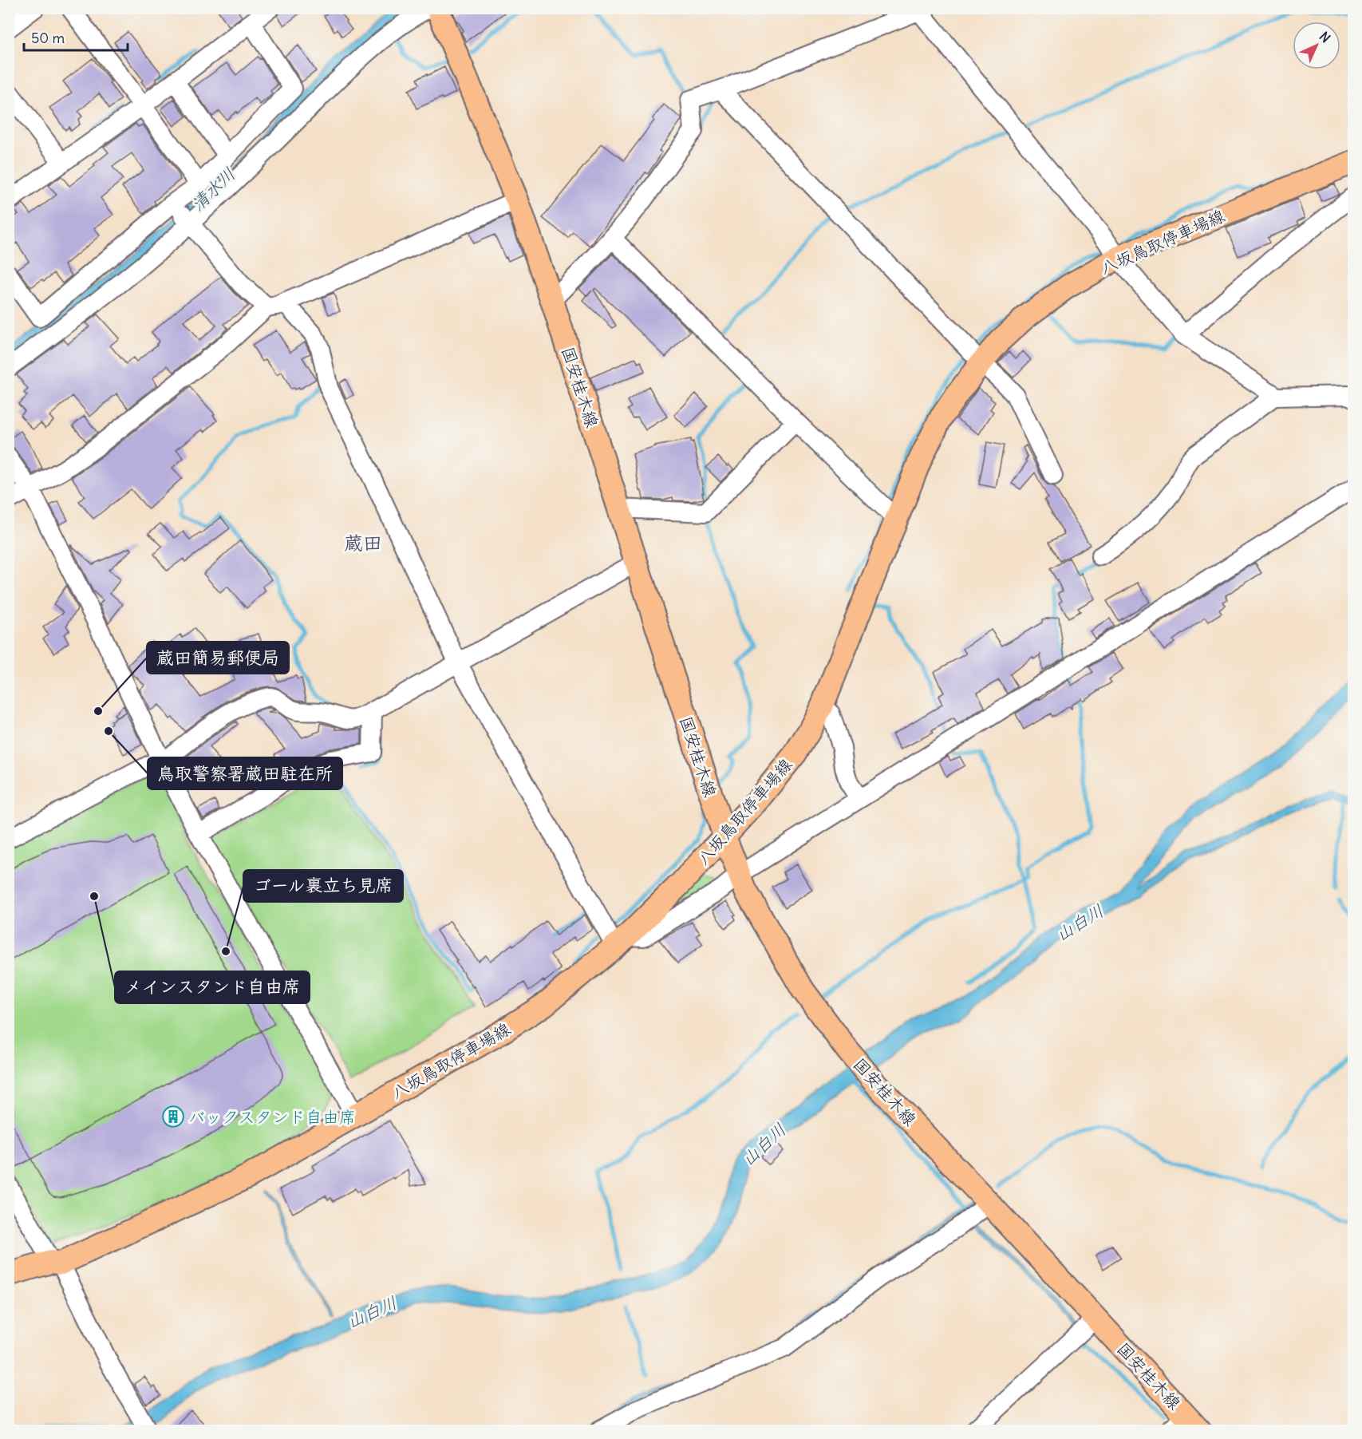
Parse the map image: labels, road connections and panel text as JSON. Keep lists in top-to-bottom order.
{
  "streets": {
    "main road": ["八坂鳥取停車場線", "国安桂木線"]
  },
  "crossings": [
    ["八坂鳥取停車場線", "国安桂木線"]
  ],
  "districts": ["蔵田"],
  "water": ["清水川", "山白川"],
  "places": {
    "other": [
      "蔵田簡易郵便局",
      "鳥取警察署蔵田駐在所",
      "メインスタンド自由席",
      "ゴール裏立ち見席"
    ],
    "building": ["バックスタンド自由席"]
  },
  "scale_bar": "50 m",
  "north": "top right"
}
